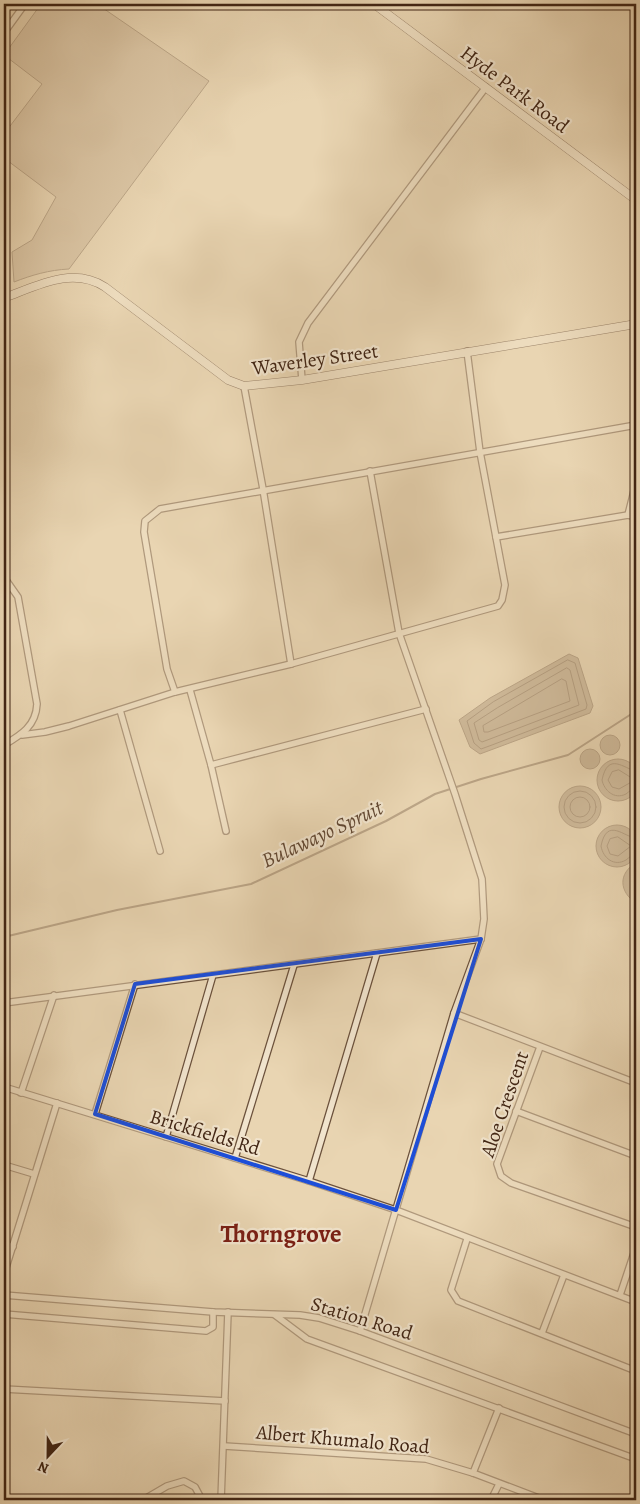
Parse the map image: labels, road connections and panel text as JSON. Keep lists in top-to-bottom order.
{
  "streets": {
    "street": [
      "Hyde Park Road",
      "Waverley Street",
      "Aloe Crescent",
      "Brickfields Rd",
      "Station Road",
      "Albert Khumalo Road"
    ]
  },
  "districts": ["Thorngrove"],
  "water": ["Bulawayo Spruit"],
  "north": "bottom"
}
